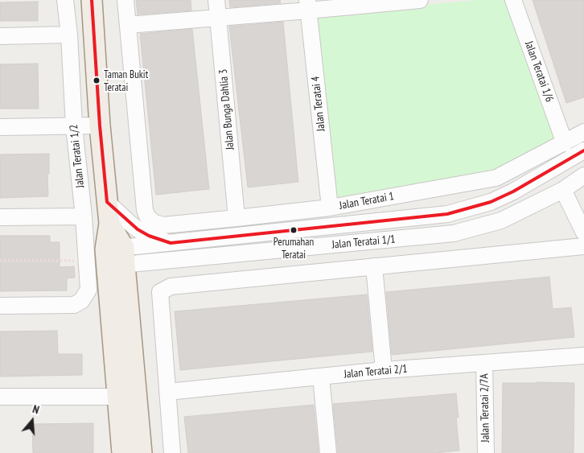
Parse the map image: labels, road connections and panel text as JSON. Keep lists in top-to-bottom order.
{
  "streets": {
    "street": [
      "Jalan Teratai 1/6",
      "Jalan Teratai 4",
      "Jalan Bunga Dahlia 3",
      "Jalan Teratai 1/2",
      "Jalan Teratai 1",
      "Jalan Teratai 1/1",
      "Jalan Teratai 2/1",
      "Jalan Teratai 2/7A"
    ]
  },
  "crossings": [
    ["Jalan Teratai 1/6", "Jalan Teratai 1"],
    ["Jalan Teratai 4", "Jalan Teratai 1"],
    ["Jalan Bunga Dahlia 3", "Jalan Teratai 1"],
    ["Jalan Teratai 2/1", "Jalan Teratai 2/7A"]
  ],
  "places": ["Taman Bukit Teratai", "Perumahan Teratai"],
  "north": "top"
}
